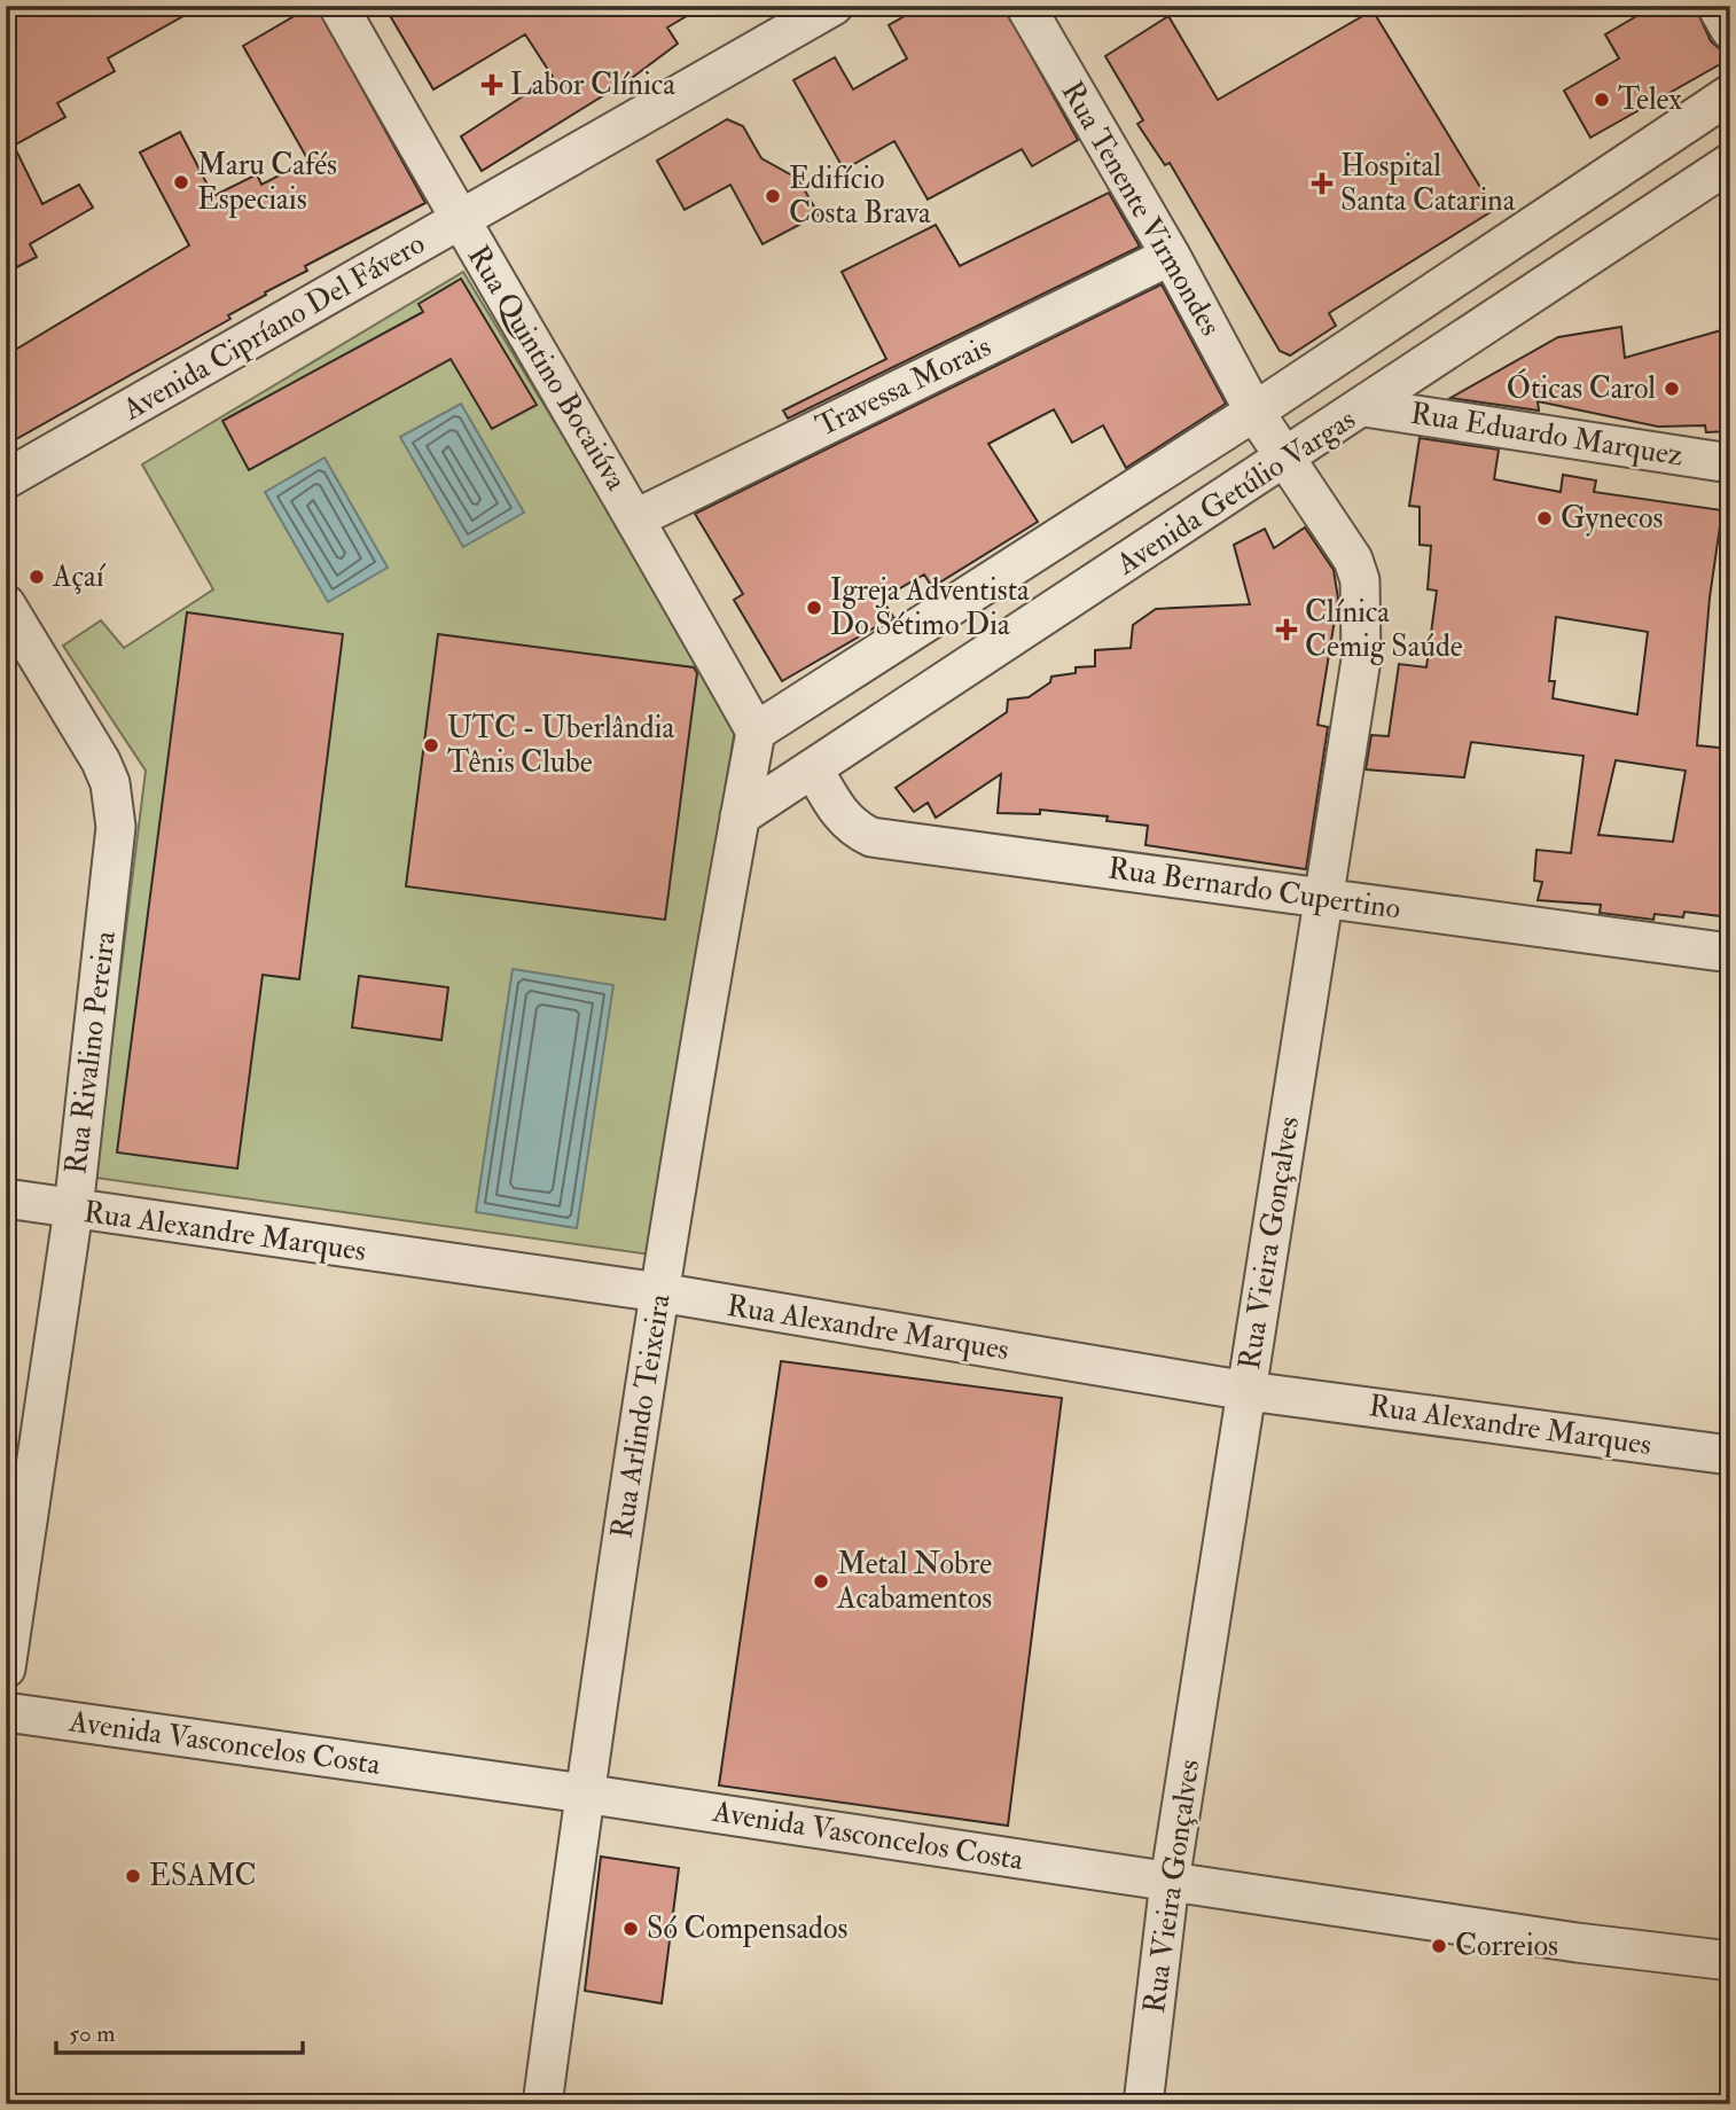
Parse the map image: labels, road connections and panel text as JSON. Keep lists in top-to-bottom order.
{
  "streets": {
    "street": [
      "Rua Tenente Virmondes",
      "Avenida Cipríano Del Fávero",
      "Rua Quintino Bocaiúva",
      "Travessa Morais",
      "Rua Eduardo Marquez",
      "Avenida Getúlio Vargas",
      "Rua Bernardo Cupertino",
      "Rua Rivalino Pereira",
      "Rua Alexandre Marques",
      "Rua Vieira Gonçalves",
      "Rua Arlindo Teixeira",
      "Avenida Vasconcelos Costa"
    ]
  },
  "crossings": [
    ["Rua Tenente Virmondes", "Travessa Morais"],
    ["Rua Tenente Virmondes", "Avenida Getúlio Vargas"],
    ["Rua Tenente Virmondes", "Rua Vieira Gonçalves"],
    ["Avenida Cipríano Del Fávero", "Rua Quintino Bocaiúva"],
    ["Rua Quintino Bocaiúva", "Travessa Morais"],
    ["Rua Quintino Bocaiúva", "Avenida Getúlio Vargas"],
    ["Rua Quintino Bocaiúva", "Rua Arlindo Teixeira"],
    ["Rua Eduardo Marquez", "Avenida Getúlio Vargas"],
    ["Avenida Getúlio Vargas", "Rua Bernardo Cupertino"],
    ["Avenida Getúlio Vargas", "Rua Vieira Gonçalves"],
    ["Avenida Getúlio Vargas", "Rua Arlindo Teixeira"],
    ["Rua Bernardo Cupertino", "Rua Vieira Gonçalves"],
    ["Rua Rivalino Pereira", "Rua Alexandre Marques"],
    ["Rua Alexandre Marques", "Rua Vieira Gonçalves"],
    ["Rua Alexandre Marques", "Rua Arlindo Teixeira"],
    ["Rua Vieira Gonçalves", "Avenida Vasconcelos Costa"],
    ["Rua Arlindo Teixeira", "Avenida Vasconcelos Costa"]
  ],
  "places": {
    "health": ["Labor Clínica", "Hospital Santa Catarina", "Clínica Cemig Saúde"],
    "other": [
      "Telex",
      "Maru Cafés Especiais",
      "Edifício Costa Brava",
      "Óticas Carol",
      "Gynecos",
      "Açaí",
      "Igreja Adventista Do Sétimo Dia",
      "UTC - Uberlândia Tênis Clube",
      "Metal Nobre Acabamentos",
      "ESAMC",
      "Só Compensados",
      "Correios"
    ]
  },
  "scale_bar": "50 m"
}
